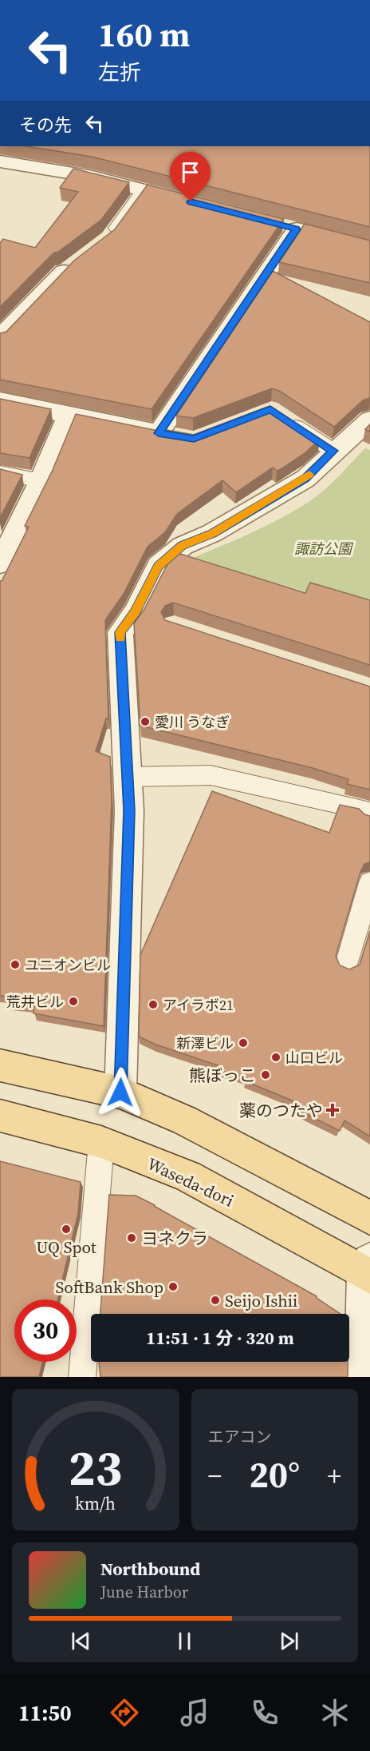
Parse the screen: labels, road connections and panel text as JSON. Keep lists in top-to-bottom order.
{
  "streets": {
    "main road": ["Waseda-dori"]
  },
  "parks": ["諏訪公園"],
  "places": {
    "other": [
      "愛川 うなぎ",
      "ユニオンビル",
      "荒井ビル",
      "アイラボ21",
      "新澤ビル",
      "山口ビル",
      "熊ぼっこ",
      "UQ Spot",
      "ヨネクラ",
      "SoftBank Shop",
      "Seijo Ishii"
    ],
    "health": ["薬のつたや"]
  },
  "page": {
    "turn": ["160 m", "左折"],
    "then": "その先",
    "limit": "30",
    "trip": "11:51 · 1 分 · 320 m",
    "tile": "エアコン",
    "heat": ["−", "20°", "+"],
    "song": ["Northbound", "June Harbor"],
    "tabs": "11:50",
    "gauge": ["23", "km/h"]
  }
}
